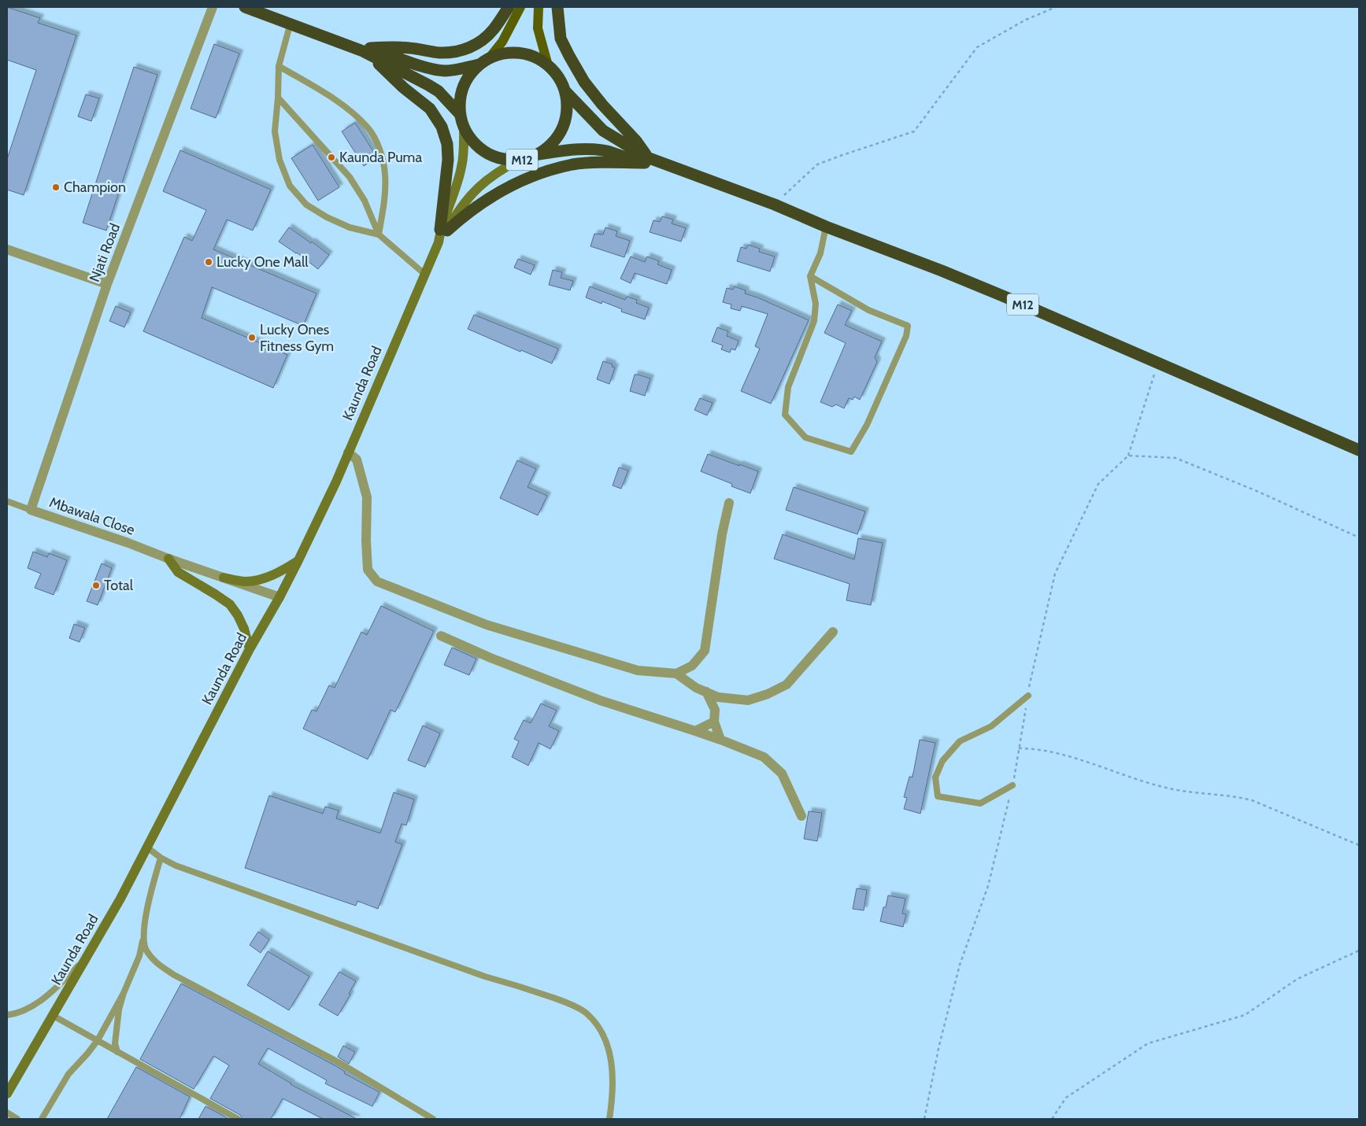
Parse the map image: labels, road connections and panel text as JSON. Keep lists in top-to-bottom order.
{
  "streets": {
    "highway": ["M12"],
    "main road": ["Kaunda Road"],
    "street": ["Njati Road", "Mbawala Close"]
  },
  "crossings": [
    ["M12", "Kaunda Road"],
    ["Njati Road", "Mbawala Close"],
    ["Kaunda Road", "Mbawala Close"]
  ],
  "places": [
    "Kaunda Puma",
    "Champion",
    "Lucky One Mall",
    "Lucky Ones Fitness Gym",
    "Total"
  ]
}
